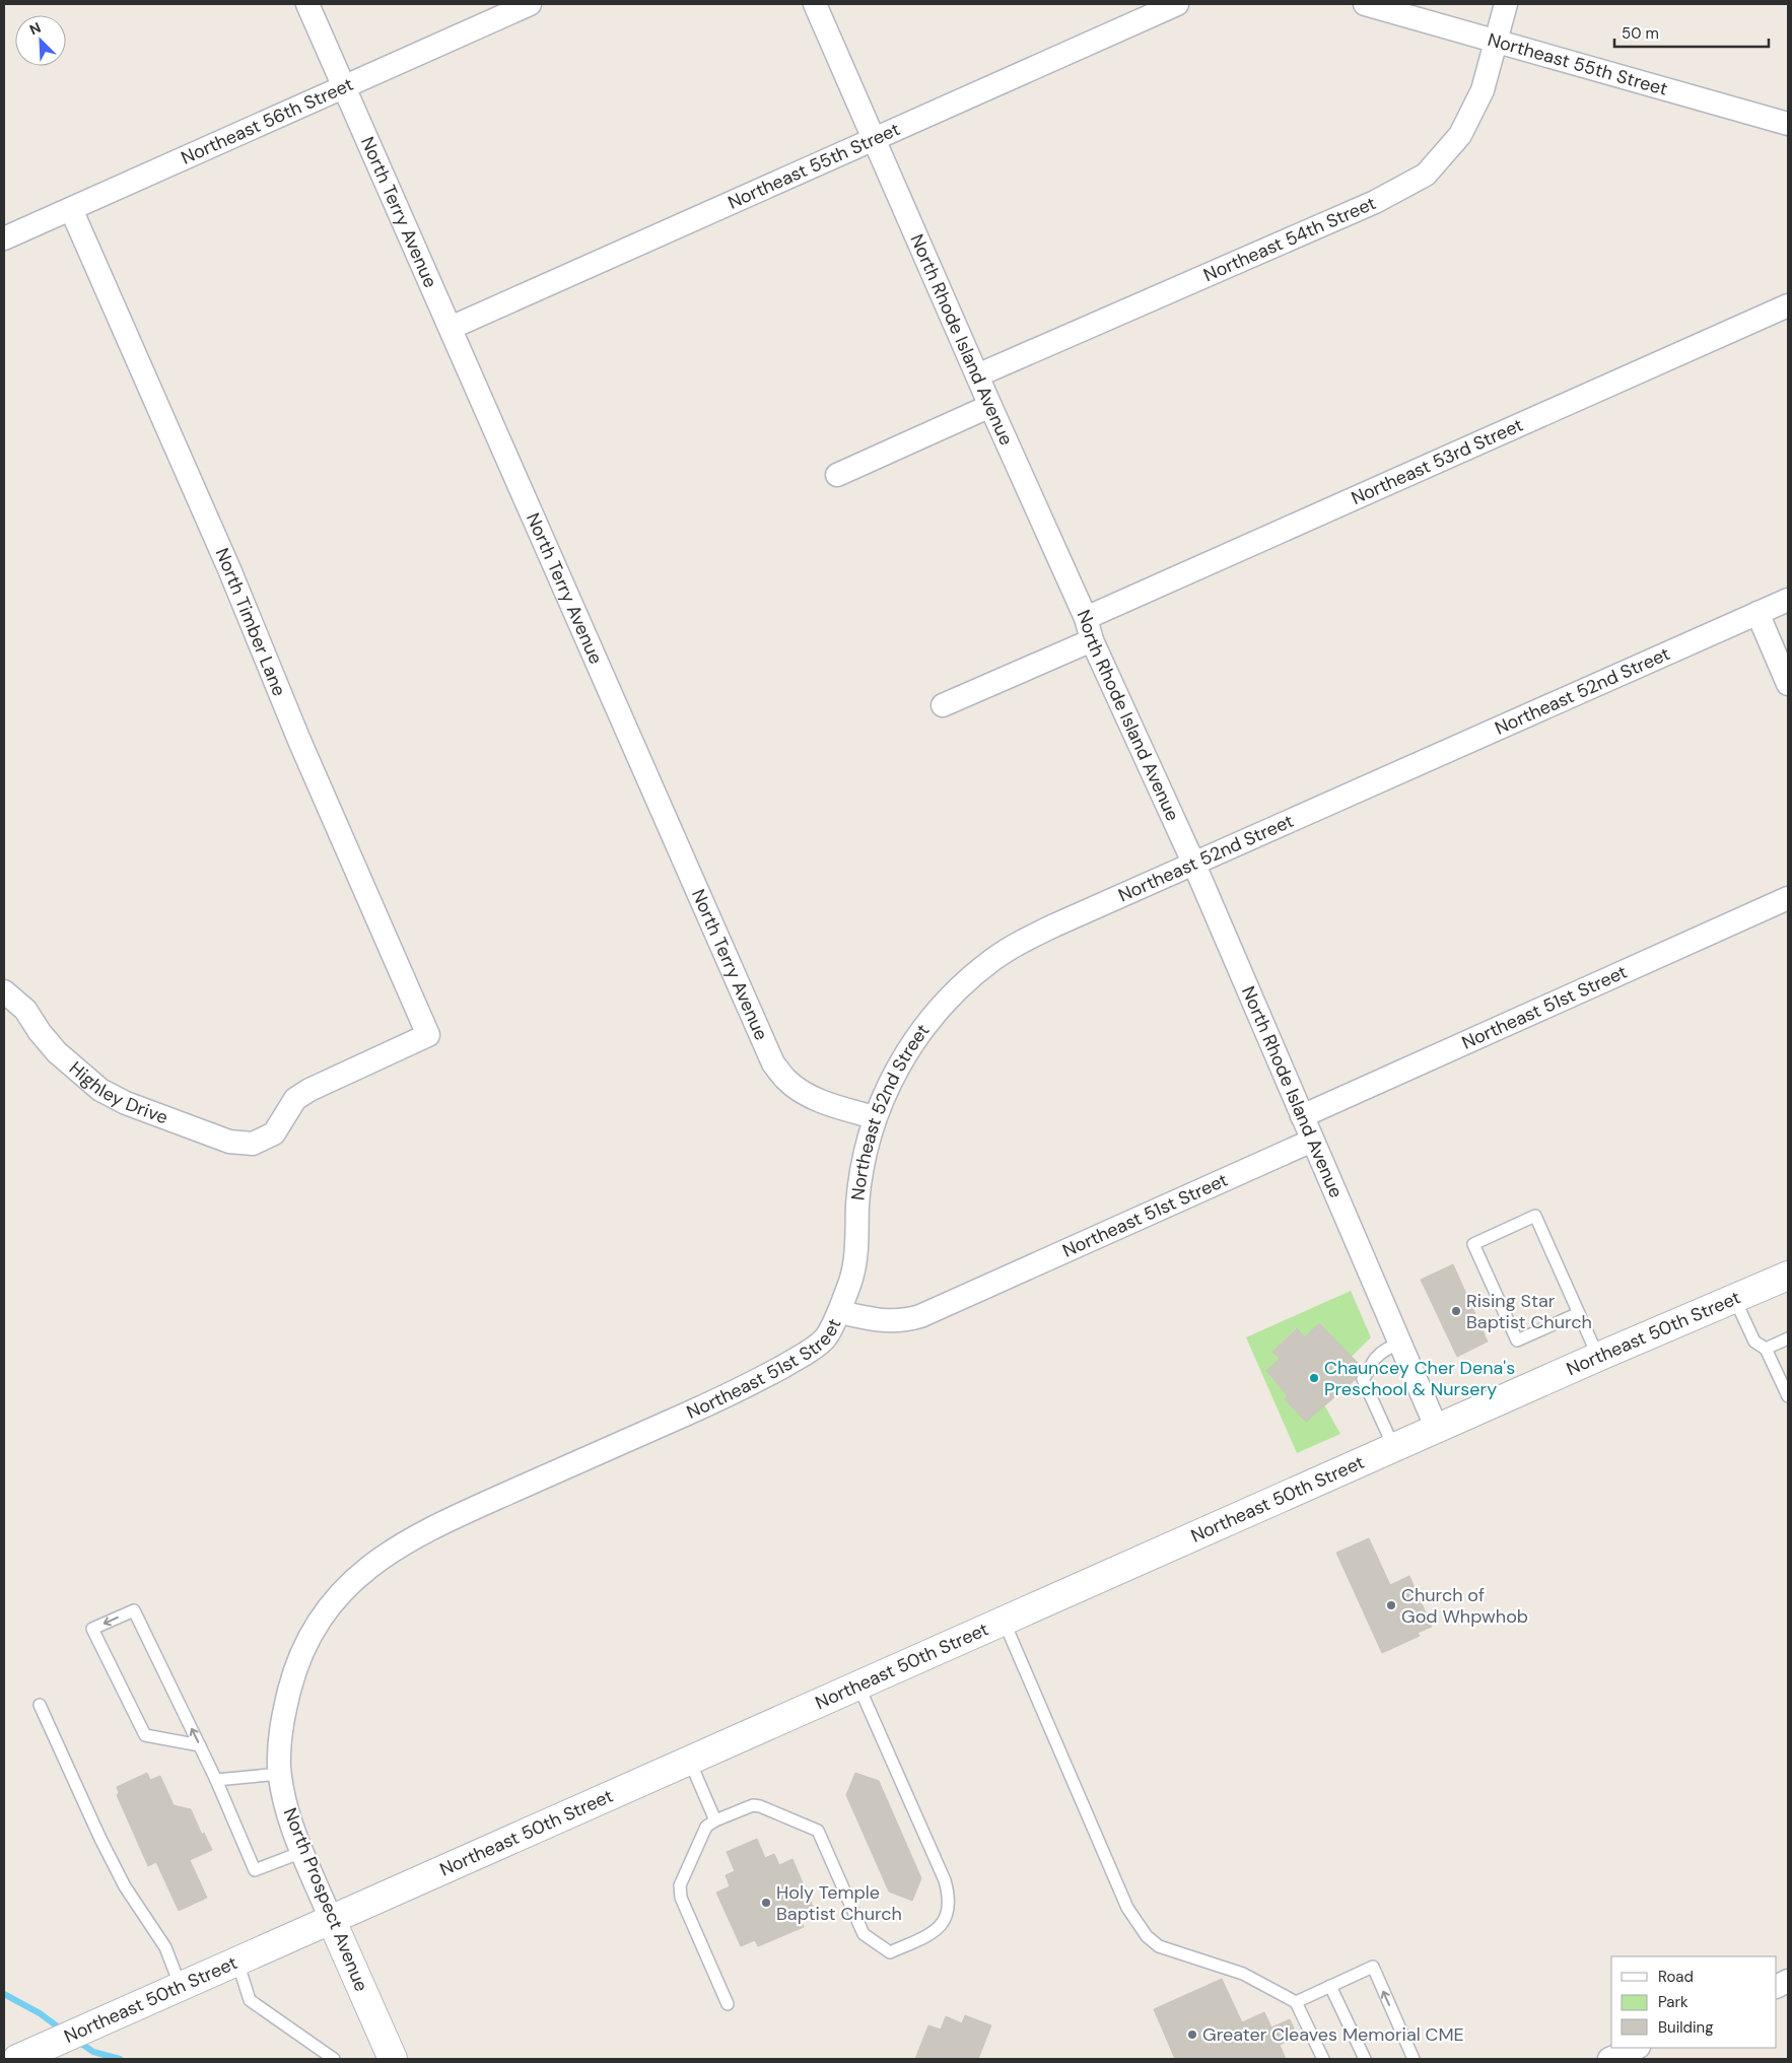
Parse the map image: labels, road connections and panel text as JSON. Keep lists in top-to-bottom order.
{
  "streets": {
    "street": [
      "Northeast 55th Street",
      "Northeast 56th Street",
      "North Terry Avenue",
      "Northeast 54th Street",
      "North Rhode Island Avenue",
      "Northeast 53rd Street",
      "North Timber Lane",
      "Northeast 52nd Street",
      "Northeast 51st Street",
      "Highley Drive",
      "Northeast 50th Street",
      "North Prospect Avenue"
    ]
  },
  "crossings": [
    ["Northeast 55th Street", "North Terry Avenue"],
    ["Northeast 55th Street", "Northeast 54th Street"],
    ["Northeast 55th Street", "North Rhode Island Avenue"],
    ["Northeast 56th Street", "North Terry Avenue"],
    ["Northeast 56th Street", "North Timber Lane"],
    ["North Terry Avenue", "Northeast 52nd Street"],
    ["Northeast 54th Street", "North Rhode Island Avenue"],
    ["North Rhode Island Avenue", "Northeast 53rd Street"],
    ["North Rhode Island Avenue", "Northeast 52nd Street"],
    ["North Rhode Island Avenue", "Northeast 51st Street"],
    ["North Rhode Island Avenue", "Northeast 50th Street"],
    ["North Timber Lane", "Highley Drive"],
    ["Northeast 52nd Street", "Northeast 51st Street"],
    ["Northeast 51st Street", "North Prospect Avenue"],
    ["Northeast 50th Street", "North Prospect Avenue"]
  ],
  "places": [
    "Rising Star Baptist Church",
    "Chauncey Cher Dena's Preschool & Nursery",
    "Church of God Whpwhob",
    "Holy Temple Baptist Church",
    "Greater Cleaves Memorial CME"
  ],
  "legend": ["Road", "Park", "Building"],
  "scale_bar": "50 m",
  "north": "top left"
}
